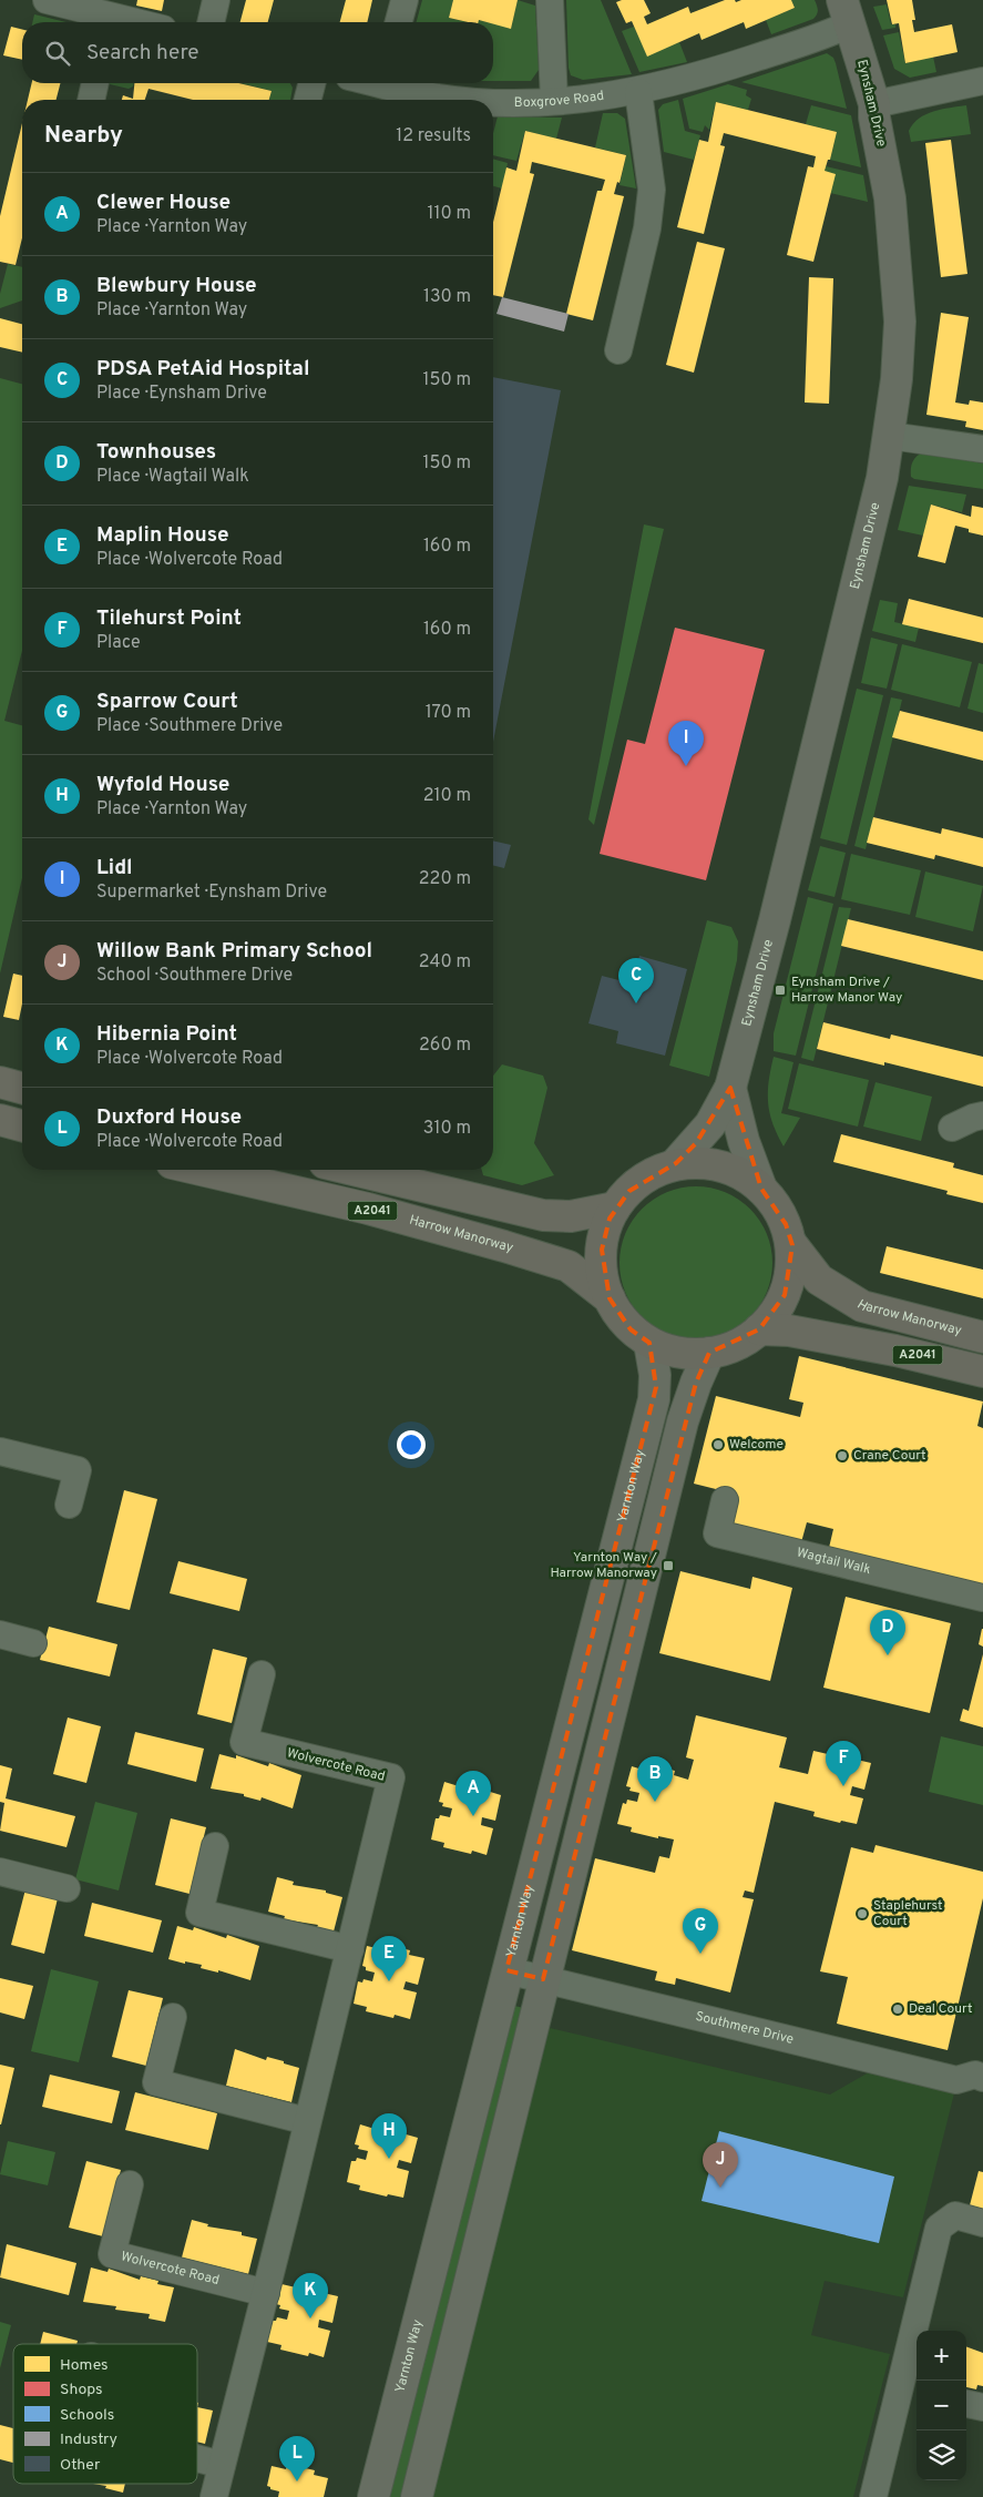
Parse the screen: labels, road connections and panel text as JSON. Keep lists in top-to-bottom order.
{
  "streets": {
    "main road": ["A2041", "Harrow Manorway"],
    "street": [
      "Boxgrove Road",
      "Eynsham Drive",
      "Yarnton Way",
      "Wagtail Walk",
      "Wolvercote Road",
      "Southmere Drive"
    ]
  },
  "crossings": [
    ["Boxgrove Road", "Eynsham Drive"],
    ["Eynsham Drive", "A2041"],
    ["Eynsham Drive", "Harrow Manorway"],
    ["Eynsham Drive", "Yarnton Way"],
    ["A2041", "Harrow Manorway"],
    ["A2041", "Yarnton Way"],
    ["Harrow Manorway", "Yarnton Way"],
    ["Yarnton Way", "Southmere Drive"]
  ],
  "places": {
    "transit": ["Eynsham Drive / Harrow Manor Way", "Yarnton Way / Harrow Manorway"],
    "other": [
      "Welcome",
      "Crane Court",
      "Staplehurst Court",
      "Deal Court"
    ]
  },
  "legend": [
    "Homes",
    "Shops",
    "Schools",
    "Industry",
    "Other"
  ],
  "page": {
    "search": "Search here",
    "heading": ["Nearby", "12 results"],
    "list": [
      {
        "mark": "A",
        "name": "Clewer House",
        "note": "Place · Yarnton Way",
        "value": "110 m"
      },
      {
        "mark": "B",
        "name": "Blewbury House",
        "note": "Place · Yarnton Way",
        "value": "130 m"
      },
      {
        "mark": "C",
        "name": "PDSA PetAid Hospital",
        "note": "Place · Eynsham Drive",
        "value": "150 m"
      },
      {
        "mark": "D",
        "name": "Townhouses",
        "note": "Place · Wagtail Walk",
        "value": "150 m"
      },
      {
        "mark": "E",
        "name": "Maplin House",
        "note": "Place · Wolvercote Road",
        "value": "160 m"
      },
      {
        "mark": "F",
        "name": "Tilehurst Point",
        "note": "Place",
        "value": "160 m"
      },
      {
        "mark": "G",
        "name": "Sparrow Court",
        "note": "Place · Southmere Drive",
        "value": "170 m"
      },
      {
        "mark": "H",
        "name": "Wyfold House",
        "note": "Place · Yarnton Way",
        "value": "210 m"
      },
      {
        "mark": "I",
        "name": "Lidl",
        "note": "Supermarket · Eynsham Drive",
        "value": "220 m"
      },
      {
        "mark": "J",
        "name": "Willow Bank Primary School",
        "note": "School · Southmere Drive",
        "value": "240 m"
      },
      {
        "mark": "K",
        "name": "Hibernia Point",
        "note": "Place · Wolvercote Road",
        "value": "260 m"
      },
      {
        "mark": "L",
        "name": "Duxford House",
        "note": "Place · Wolvercote Road",
        "value": "310 m"
      }
    ],
    "pins": [
      "I",
      "C",
      "D",
      "F",
      "B",
      "A",
      "G",
      "E",
      "H",
      "J",
      "K",
      "L"
    ],
    "map_buttons": ["+", "−"]
  }
}
